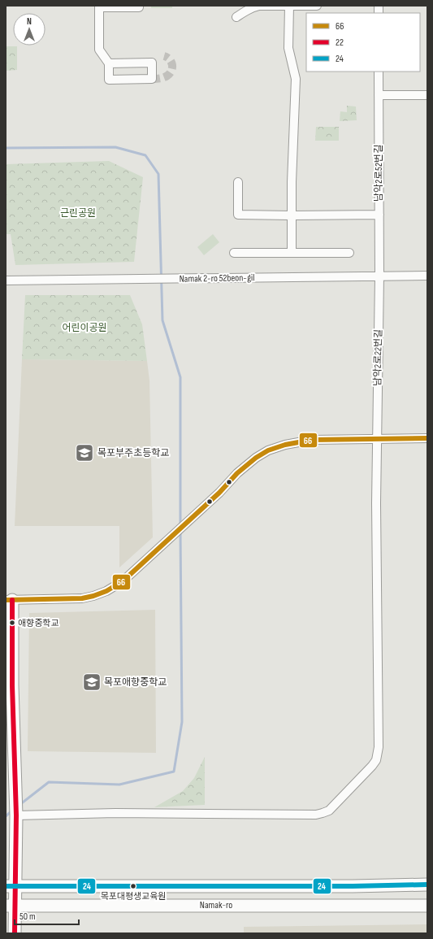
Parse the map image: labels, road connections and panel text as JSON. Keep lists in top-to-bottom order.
{
  "streets": {
    "street": [
      "남악2로52번길",
      "Namak 2-ro 52beon-gil",
      "남악2로22번길",
      "Namak-ro"
    ]
  },
  "crossings": [
    ["남악2로52번길", "Namak 2-ro 52beon-gil"],
    ["남악2로52번길", "남악2로22번길"],
    ["Namak 2-ro 52beon-gil", "남악2로22번길"]
  ],
  "parks": ["근린공원", "어린이공원"],
  "places": {
    "school or university": ["목포부주초등학교", "목포애향중학교"],
    "other": ["애향중학교", "목포대평생교육원"]
  },
  "lines": ["transit line 66", "transit line 22", "transit line 24"],
  "legend": ["66", "22", "24"],
  "scale_bar": "50 m",
  "north": "top"
}
